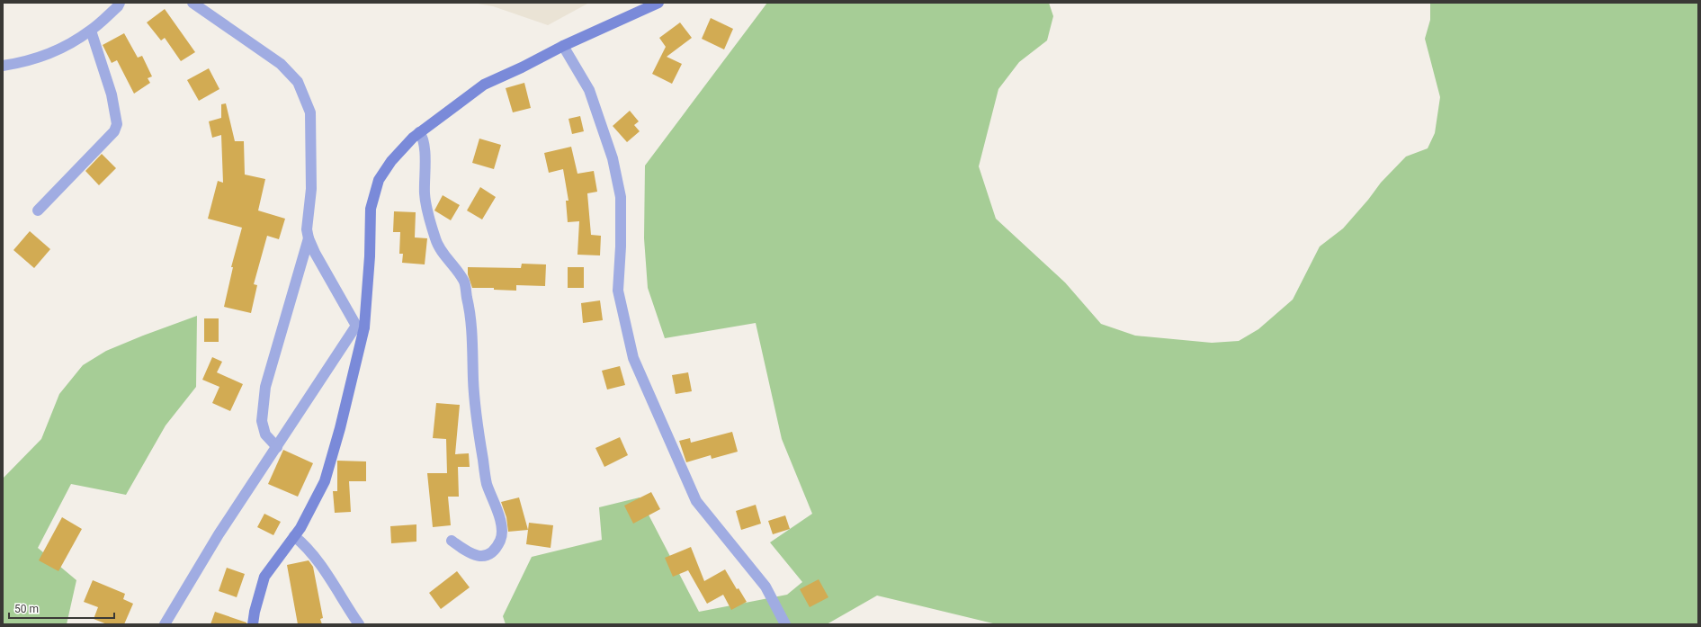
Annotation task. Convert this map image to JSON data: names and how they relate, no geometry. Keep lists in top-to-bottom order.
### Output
{
  "scale_bar": "50 m"
}
